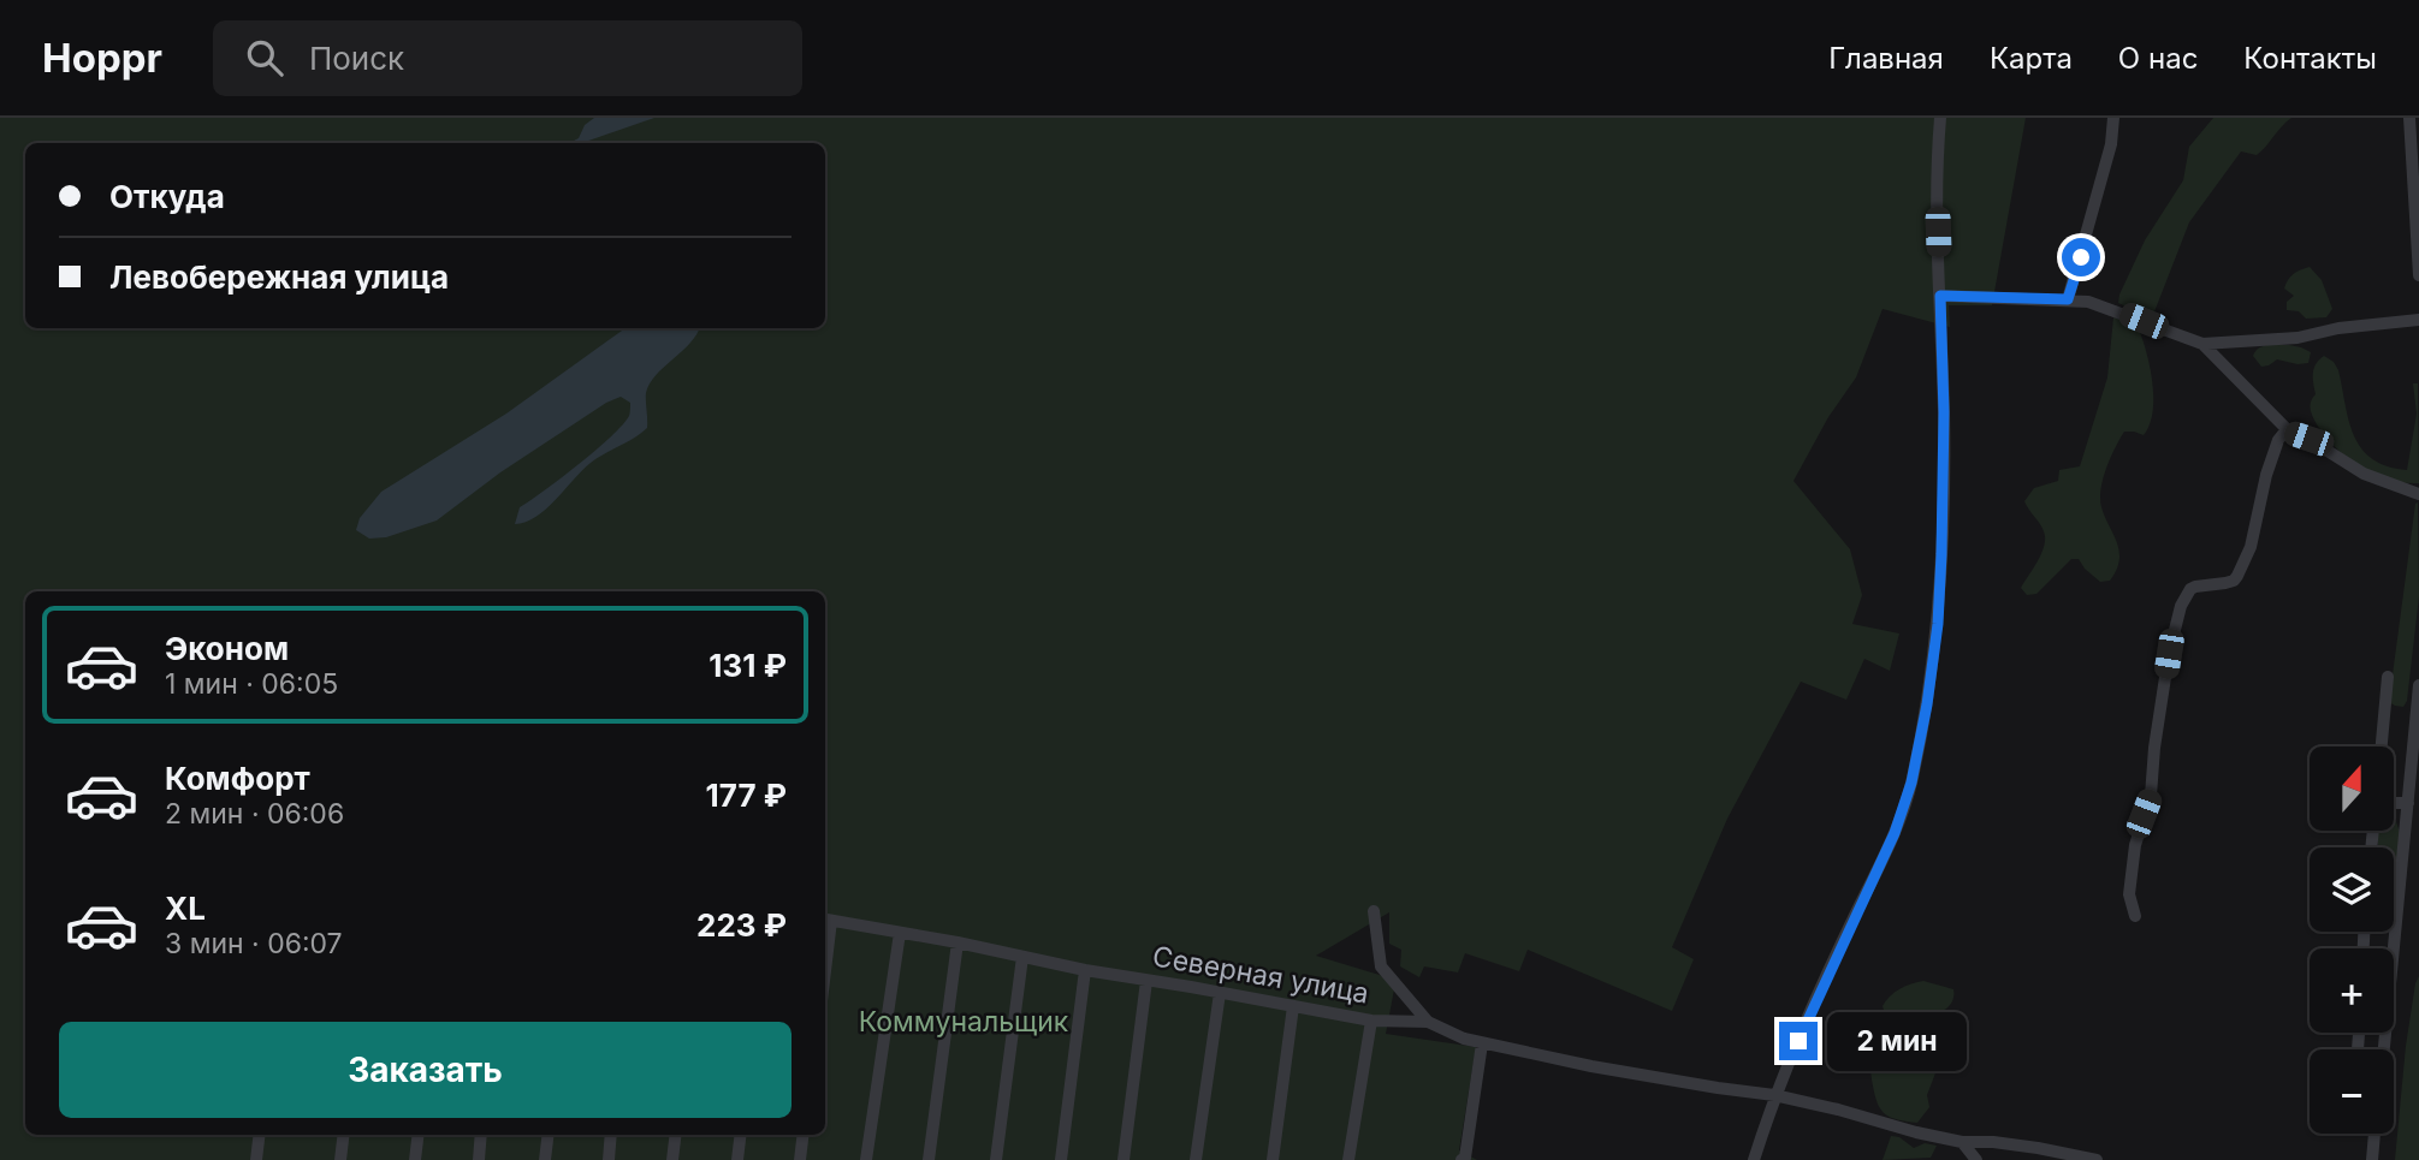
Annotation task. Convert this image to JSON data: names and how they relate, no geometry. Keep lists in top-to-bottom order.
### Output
{
  "streets": {
    "street": ["Северная улица"]
  },
  "parks": ["Коммунальщик"],
  "north": "top",
  "page": {
    "header": "Hoppr",
    "search": "Поиск",
    "nav": [
      "Главная",
      "Карта",
      "О нас",
      "Контакты"
    ],
    "banner": ["Откуда", "Левобережная улица"],
    "list": [
      {
        "name": "Эконом",
        "note": "1 мин · 06:05",
        "value": "131 ₽"
      },
      {
        "name": "Комфорт",
        "note": "2 мин · 06:06",
        "value": "177 ₽"
      },
      {
        "name": "XL",
        "note": "3 мин · 06:07",
        "value": "223 ₽"
      }
    ],
    "map_buttons": ["+", "−"],
    "buttons": "Заказать",
    "bubble": "2 мин"
  }
}
